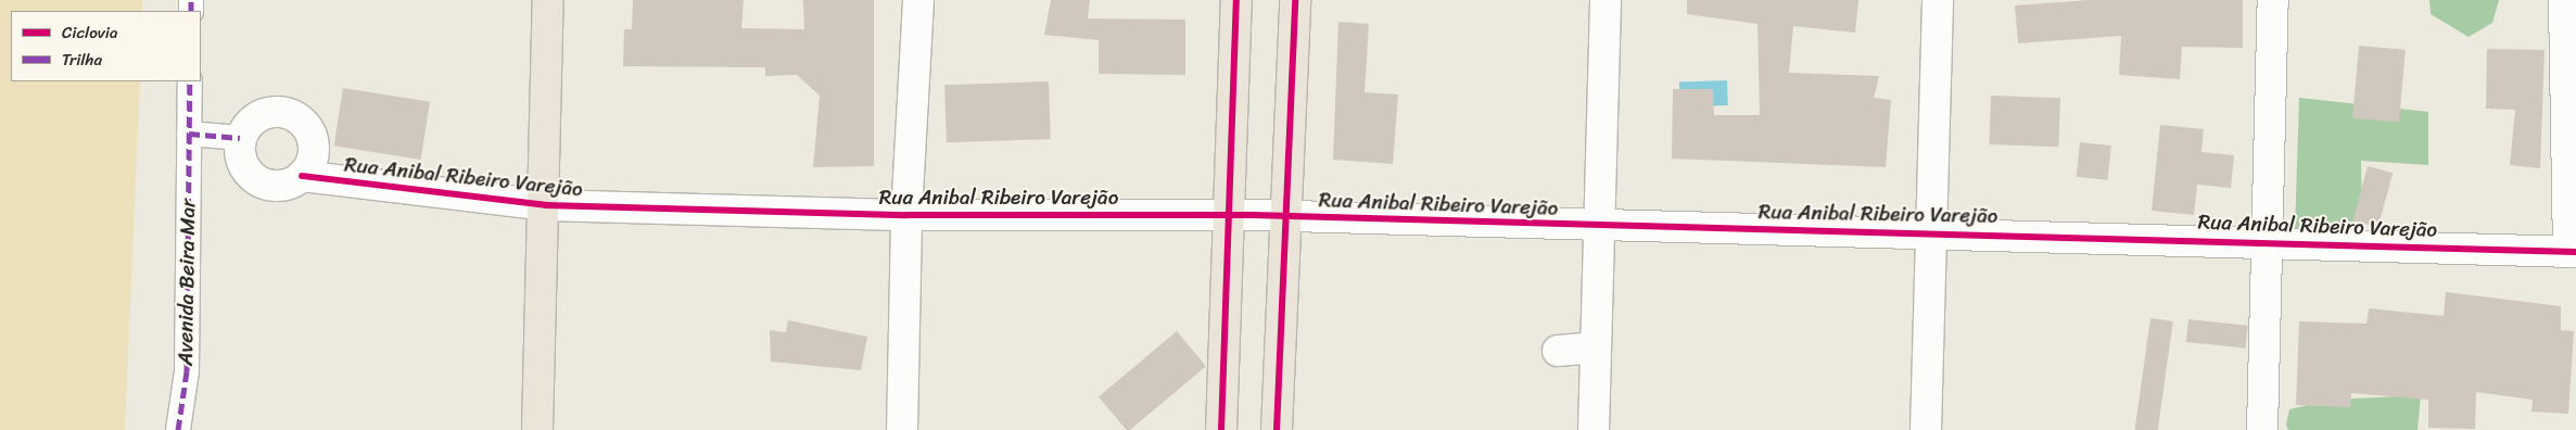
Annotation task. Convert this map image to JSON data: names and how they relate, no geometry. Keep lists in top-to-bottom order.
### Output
{
  "streets": {
    "street": ["Rua Anibal Ribeiro Varejão", "Avenida Beira Mar"]
  },
  "legend": ["Ciclovia", "Trilha"]
}
